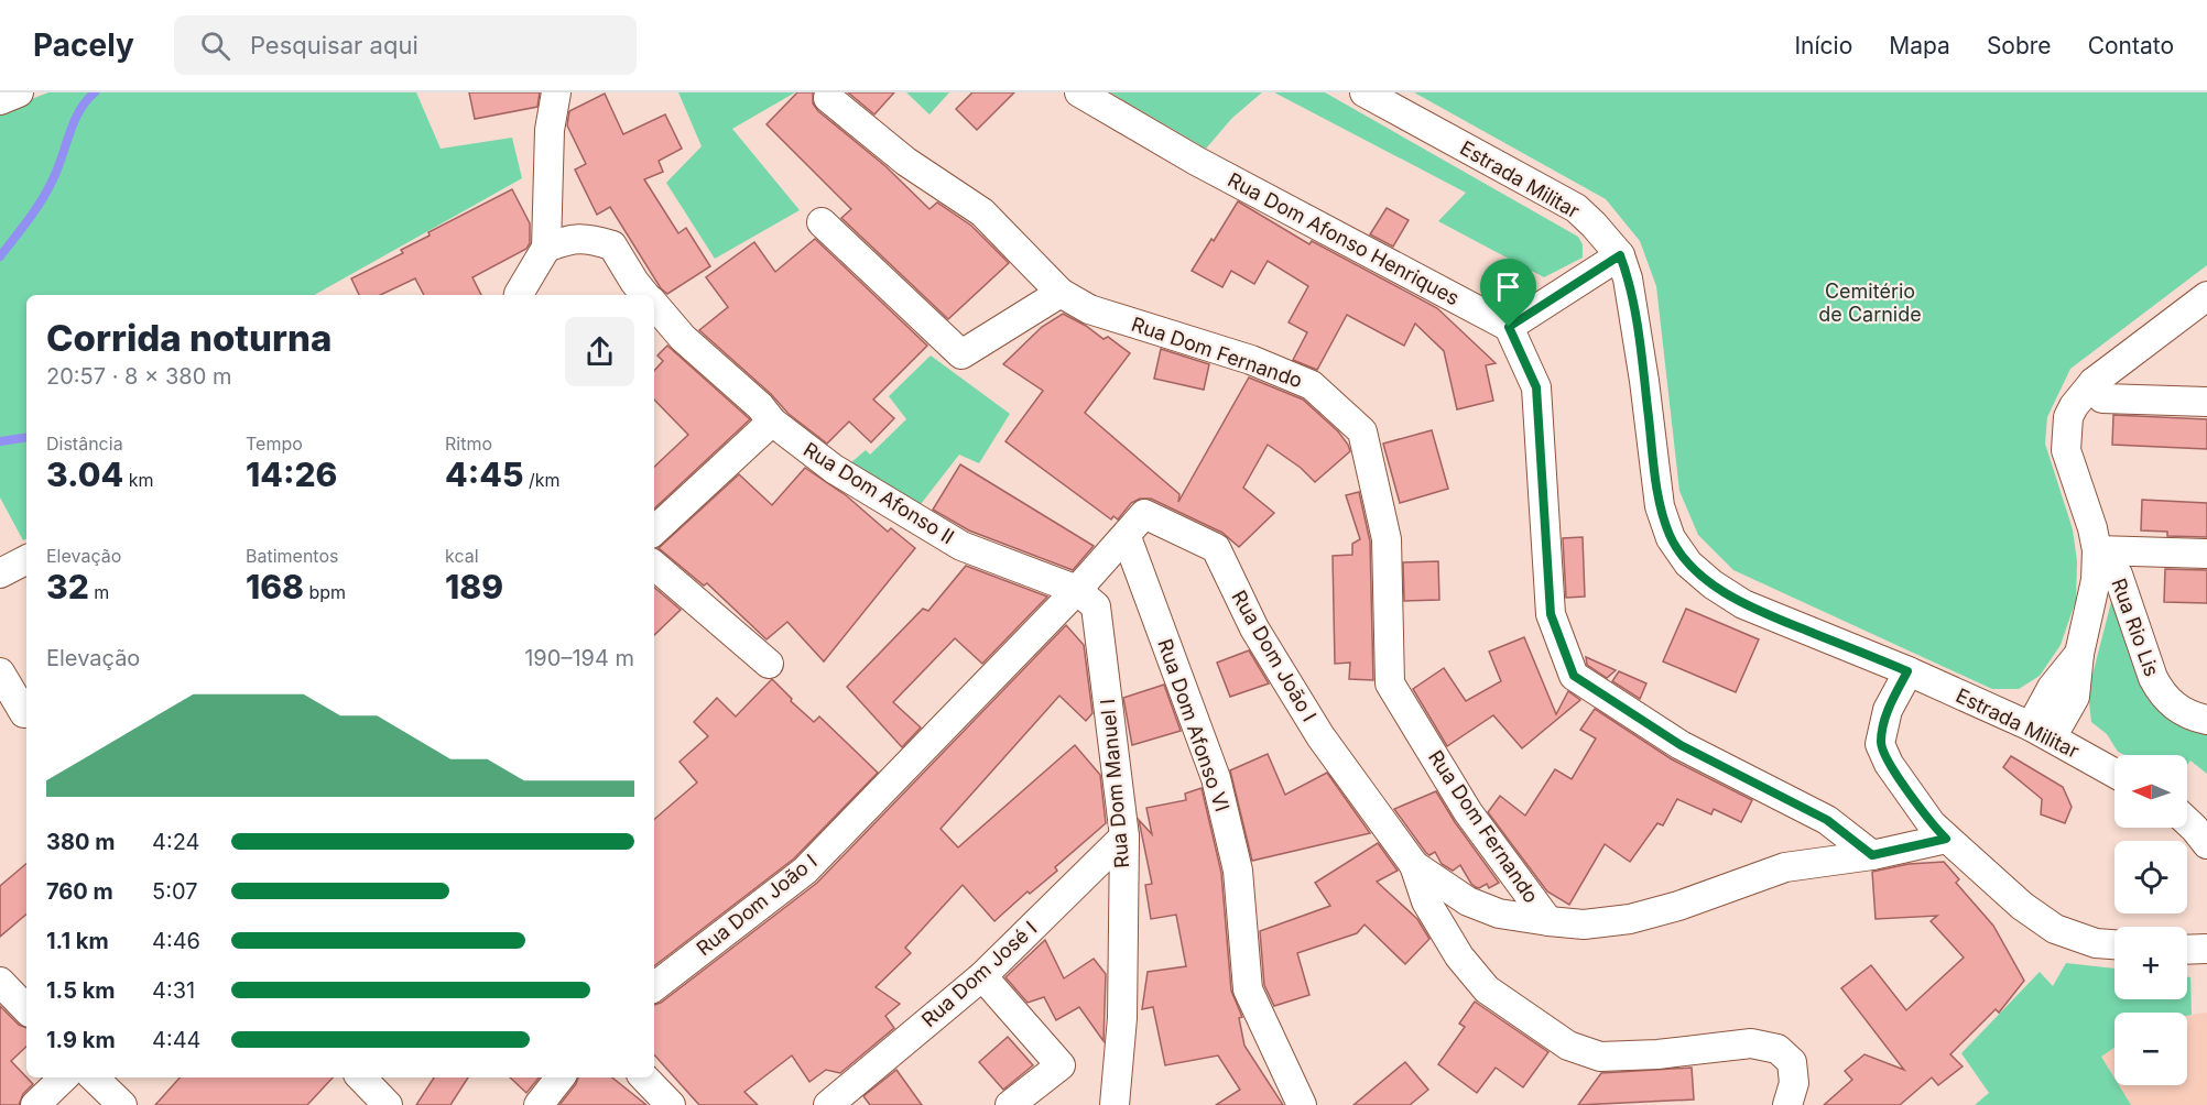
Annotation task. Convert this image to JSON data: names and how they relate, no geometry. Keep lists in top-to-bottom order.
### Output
{
  "streets": {
    "street": [
      "Estrada Militar",
      "Rua Dom Afonso Henriques",
      "Rua Dom Fernando",
      "Rua Dom Afonso II",
      "Rua Rio Lis",
      "Rua Dom João I",
      "Rua Dom Afonso VI",
      "Rua Dom Manuel I",
      "Rua Dom José I"
    ]
  },
  "crossings": [
    ["Rua Dom Fernando", "Rua Dom João I"],
    ["Rua Dom Afonso II", "Rua Dom João I"],
    ["Rua Dom Afonso II", "Rua Dom Manuel I"],
    ["Rua Dom João I", "Rua Dom Afonso VI"],
    ["Rua Dom João I", "Rua Dom Manuel I"],
    ["Rua Dom Manuel I", "Rua Dom José I"]
  ],
  "parks": ["Cemitério de Carnide"],
  "north": "left",
  "page": {
    "header": "Pacely",
    "search": "Pesquisar aqui",
    "nav": [
      "Início",
      "Mapa",
      "Sobre",
      "Contato"
    ],
    "heading": ["Corrida noturna", "20:57 · 8 × 380 m"],
    "stats": [
      ["Distância", "3.04 km"],
      ["Tempo", "14:26"],
      ["Ritmo", "4:45 /km"],
      ["Elevação", "32 m"],
      ["Batimentos", "168 bpm"],
      ["kcal", "189"]
    ],
    "chart": ["Elevação", "190–194 m"],
    "map_buttons": ["+", "−"],
    "list": [
      {
        "name": "380 m",
        "note": "4:24"
      },
      {
        "name": "760 m",
        "note": "5:07"
      },
      {
        "name": "1.1 km",
        "note": "4:46"
      },
      {
        "name": "1.5 km",
        "note": "4:31"
      },
      {
        "name": "1.9 km",
        "note": "4:44"
      }
    ]
  }
}
